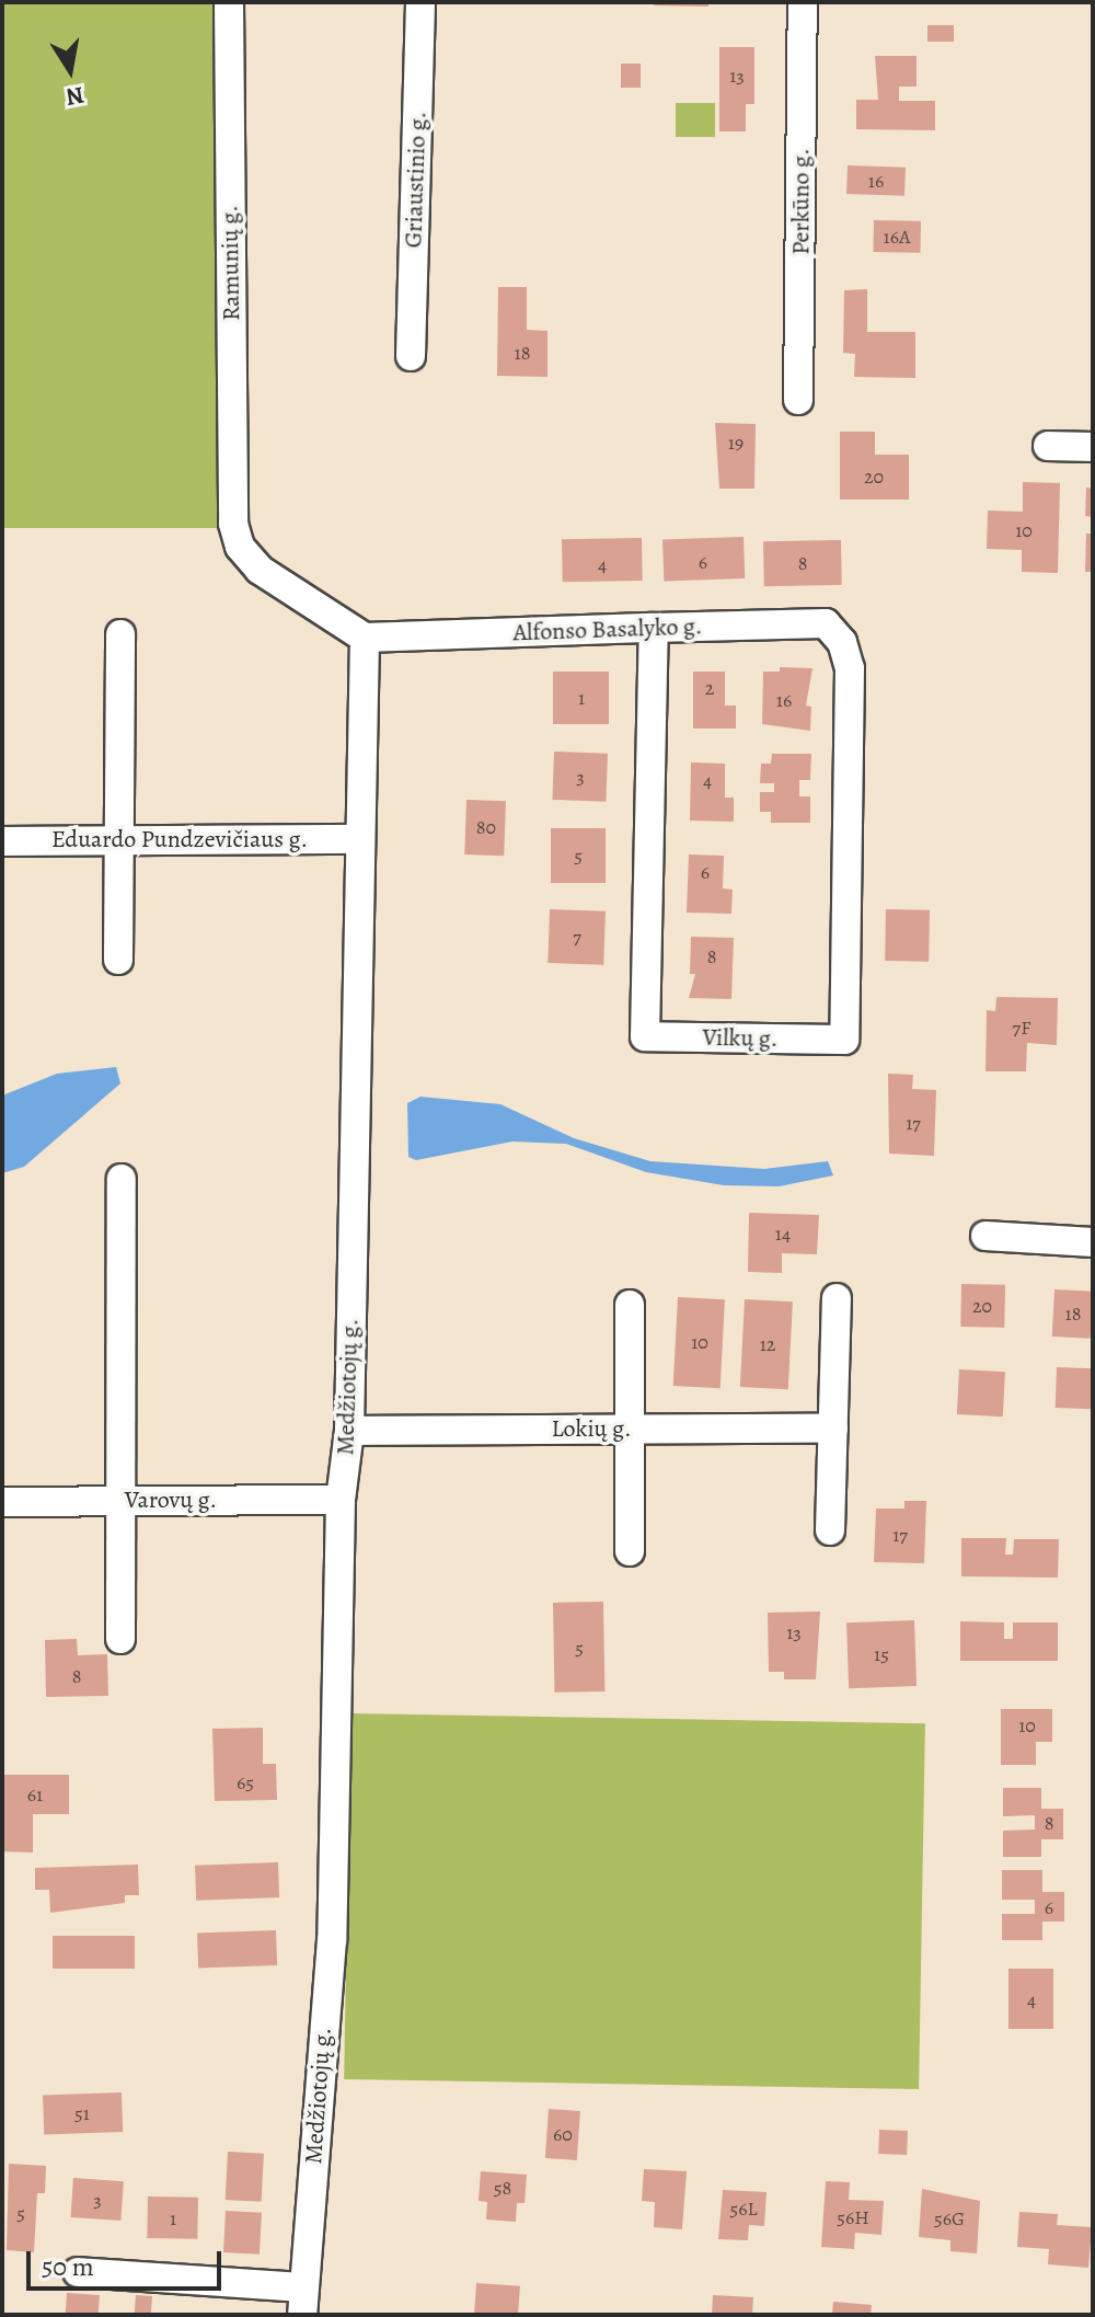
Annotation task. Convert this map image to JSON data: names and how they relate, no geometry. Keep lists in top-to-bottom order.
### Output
{
  "streets": {
    "street": [
      "Griaustinio g.",
      "Perkūno g.",
      "Ramunių g.",
      "Alfonso Basalyko g.",
      "Eduardo Pundzevičiaus g.",
      "Vilkų g.",
      "Medžiotojų g.",
      "Lokių g.",
      "Varovų g."
    ]
  },
  "crossings": [
    ["Ramunių g.", "Alfonso Basalyko g."],
    ["Ramunių g.", "Medžiotojų g."],
    ["Alfonso Basalyko g.", "Vilkų g."],
    ["Alfonso Basalyko g.", "Medžiotojų g."],
    ["Eduardo Pundzevičiaus g.", "Medžiotojų g."],
    ["Medžiotojų g.", "Lokių g."],
    ["Medžiotojų g.", "Varovų g."]
  ],
  "house_numbers": [
    "13",
    "16",
    "16A",
    "18",
    "19",
    "20",
    "10",
    "6",
    "8",
    "4",
    "2",
    "1",
    "16",
    "3",
    "4",
    "80",
    "5",
    "6",
    "7",
    "8",
    "7F",
    "17",
    "14",
    "20",
    "18",
    "10",
    "12",
    "17",
    "13",
    "5",
    "15",
    "8",
    "10",
    "65",
    "61",
    "8",
    "6",
    "4",
    "51",
    "60",
    "58",
    "3",
    "56L",
    "5",
    "56H",
    "1",
    "56G"
  ],
  "scale_bar": "50 m",
  "north": "bottom"
}
